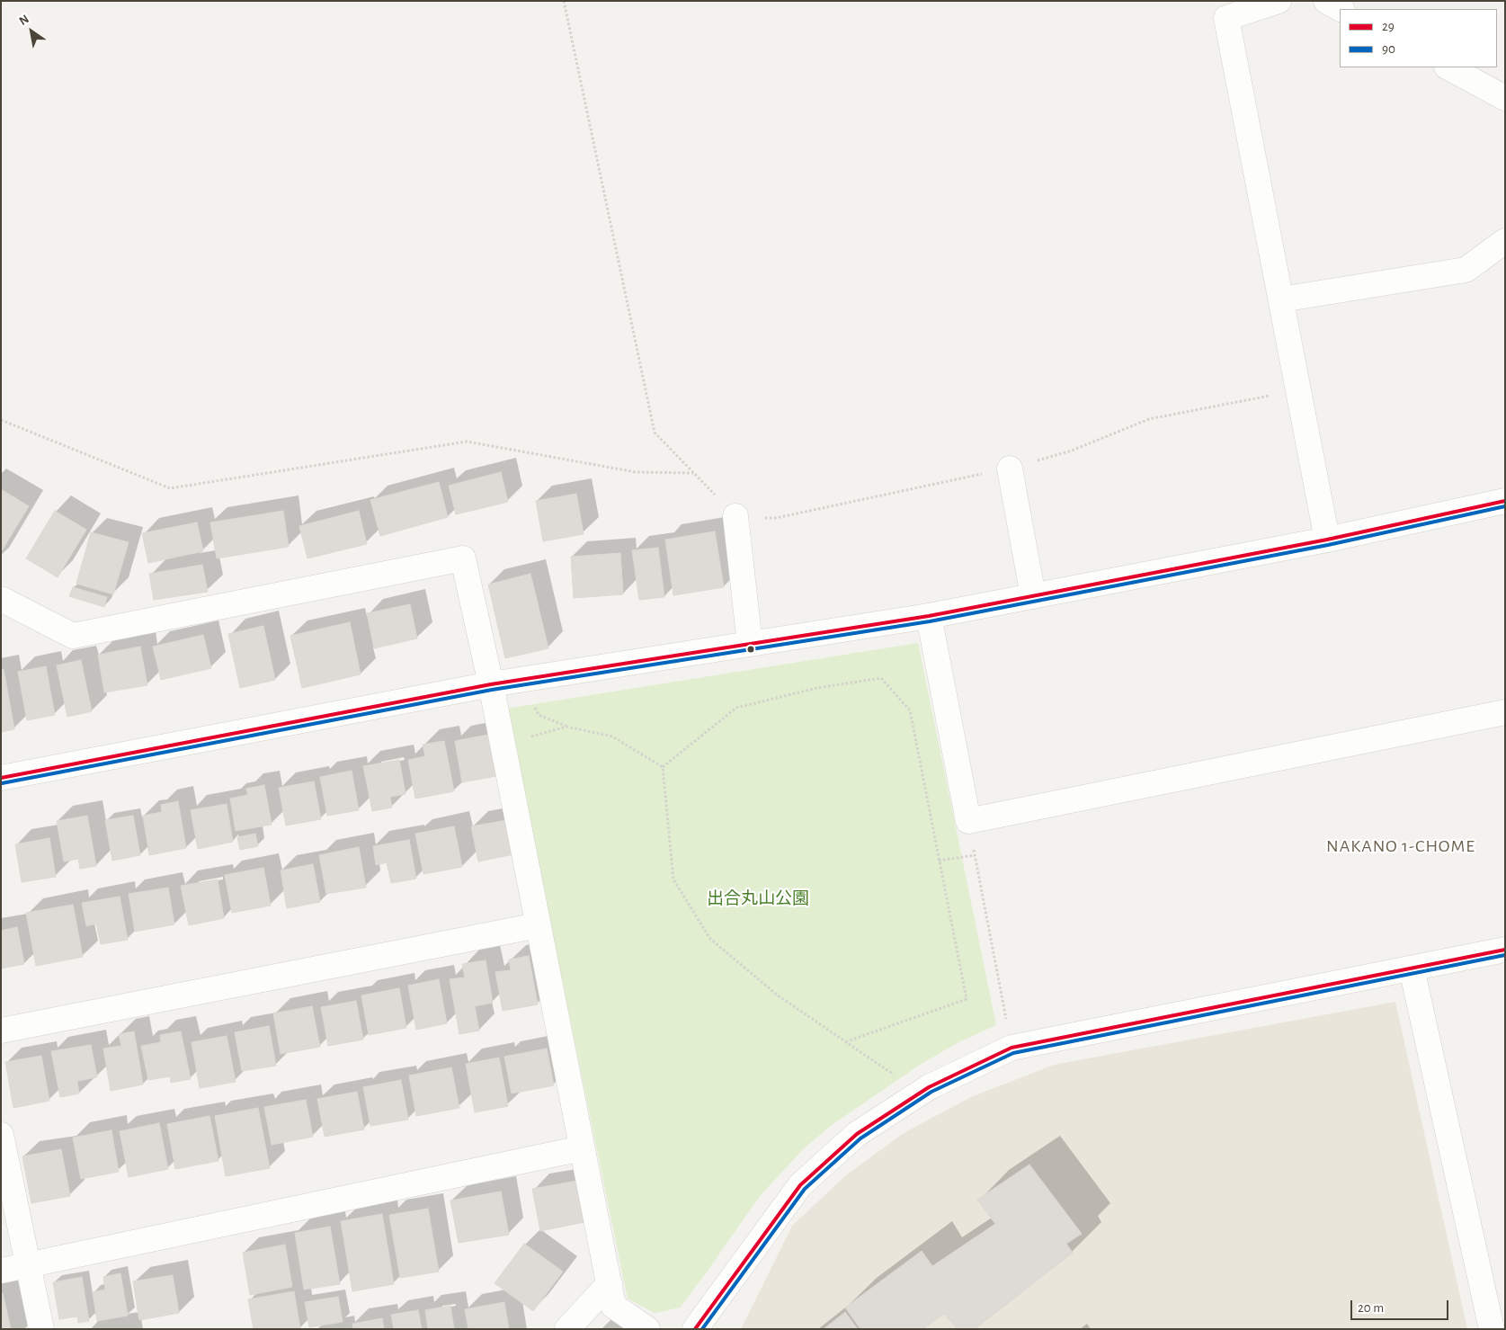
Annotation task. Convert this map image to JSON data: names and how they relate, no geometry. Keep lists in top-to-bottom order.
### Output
{
  "districts": ["NAKANO 1-CHOME"],
  "parks": ["出合丸山公園"],
  "lines": ["transit line 29", "transit line 90"],
  "legend": ["29", "90"],
  "scale_bar": "20 m",
  "north": "top left"
}
